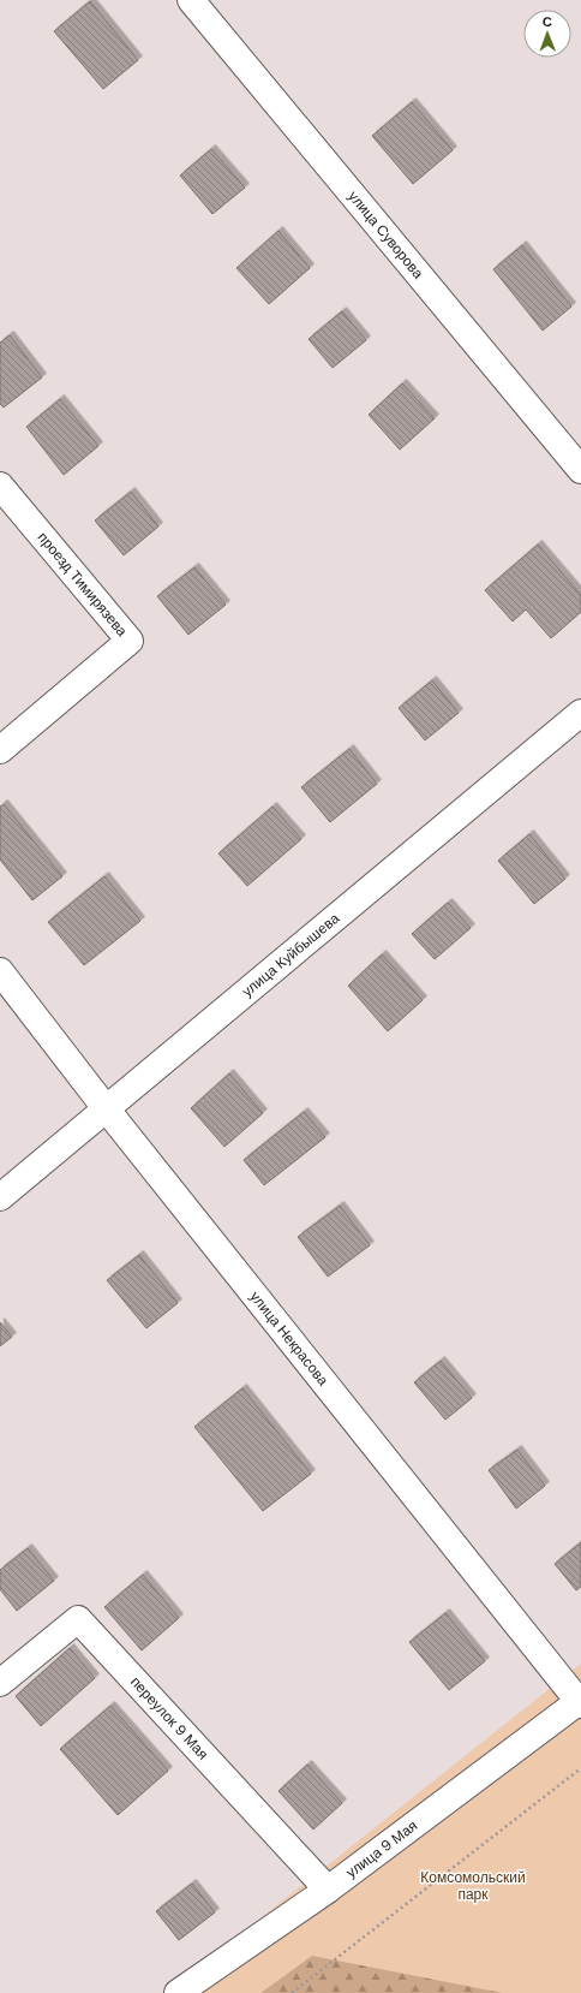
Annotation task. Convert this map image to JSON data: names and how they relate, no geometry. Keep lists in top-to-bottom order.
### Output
{
  "streets": {
    "street": [
      "улица Суворова",
      "проезд Тимирязева",
      "улица Куйбышева",
      "улица Некрасова",
      "переулок 9 Мая",
      "улица 9 Мая"
    ]
  },
  "crossings": [
    ["улица Куйбышева", "улица Некрасова"],
    ["улица Некрасова", "улица 9 Мая"],
    ["переулок 9 Мая", "улица 9 Мая"]
  ],
  "parks": ["Комсомольский парк"],
  "north": "top"
}
